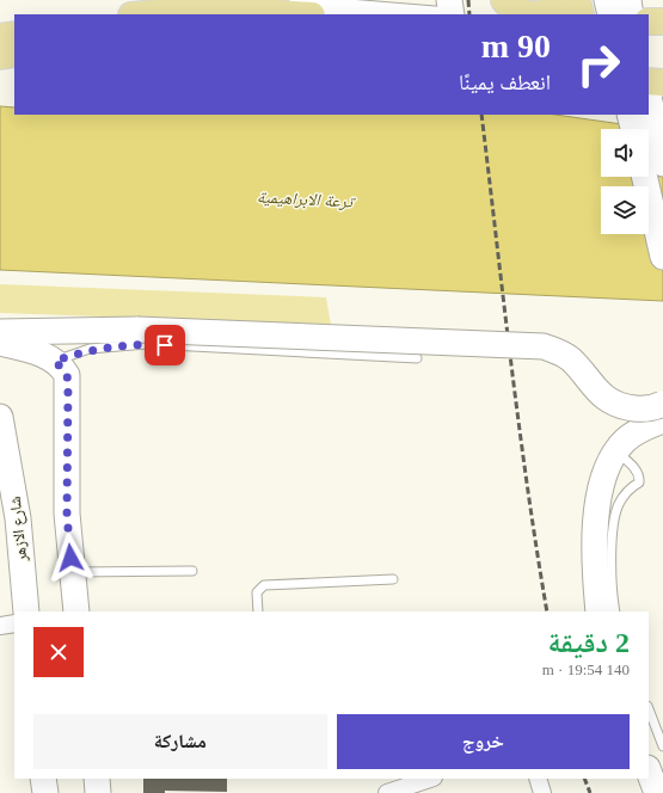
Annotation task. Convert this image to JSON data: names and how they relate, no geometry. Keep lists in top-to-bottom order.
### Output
{
  "streets": {
    "main road": ["شارع الازهر"]
  },
  "water": ["ترعة الابراهيمية"],
  "page": {
    "turn": ["90 m", "انعطف يمينًا"],
    "heading": ["2 دقيقة", "140 m · 19:54"],
    "buttons": ["خروج", "مشاركة"]
  }
}
